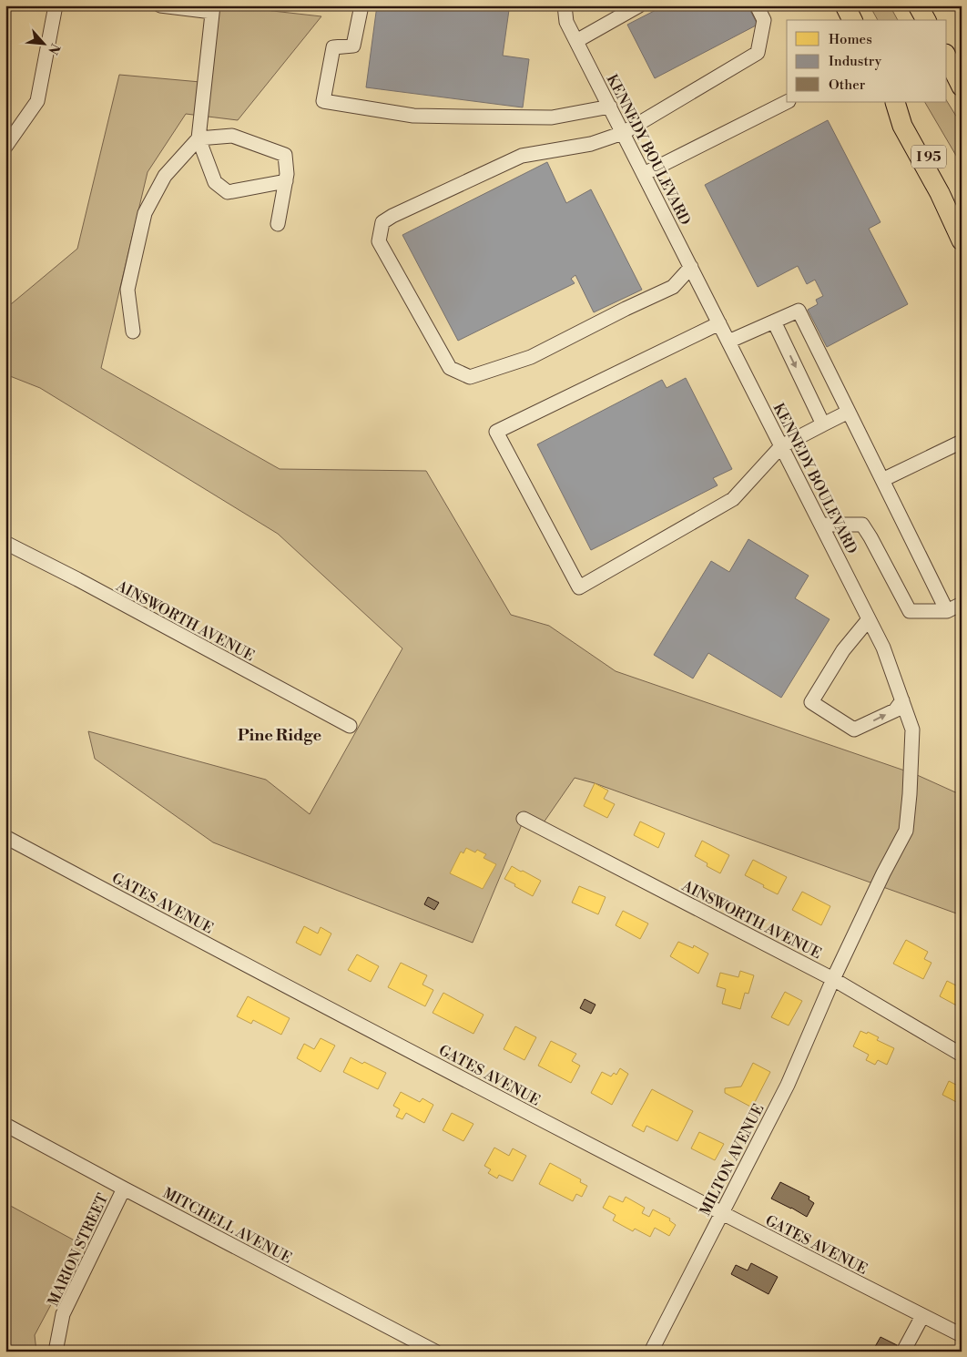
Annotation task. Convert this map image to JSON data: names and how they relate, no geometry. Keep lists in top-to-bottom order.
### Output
{
  "streets": {
    "highway": ["I 95"],
    "street": [
      "KENNEDY BOULEVARD",
      "AINSWORTH AVENUE",
      "GATES AVENUE",
      "MILTON AVENUE",
      "MITCHELL AVENUE",
      "MARION STREET"
    ]
  },
  "crossings": [
    ["KENNEDY BOULEVARD", "AINSWORTH AVENUE"],
    ["KENNEDY BOULEVARD", "MILTON AVENUE"],
    ["AINSWORTH AVENUE", "MILTON AVENUE"],
    ["GATES AVENUE", "MILTON AVENUE"],
    ["MITCHELL AVENUE", "MARION STREET"]
  ],
  "districts": ["Pine Ridge"],
  "legend": ["Homes", "Industry", "Other"],
  "north": "bottom right"
}
